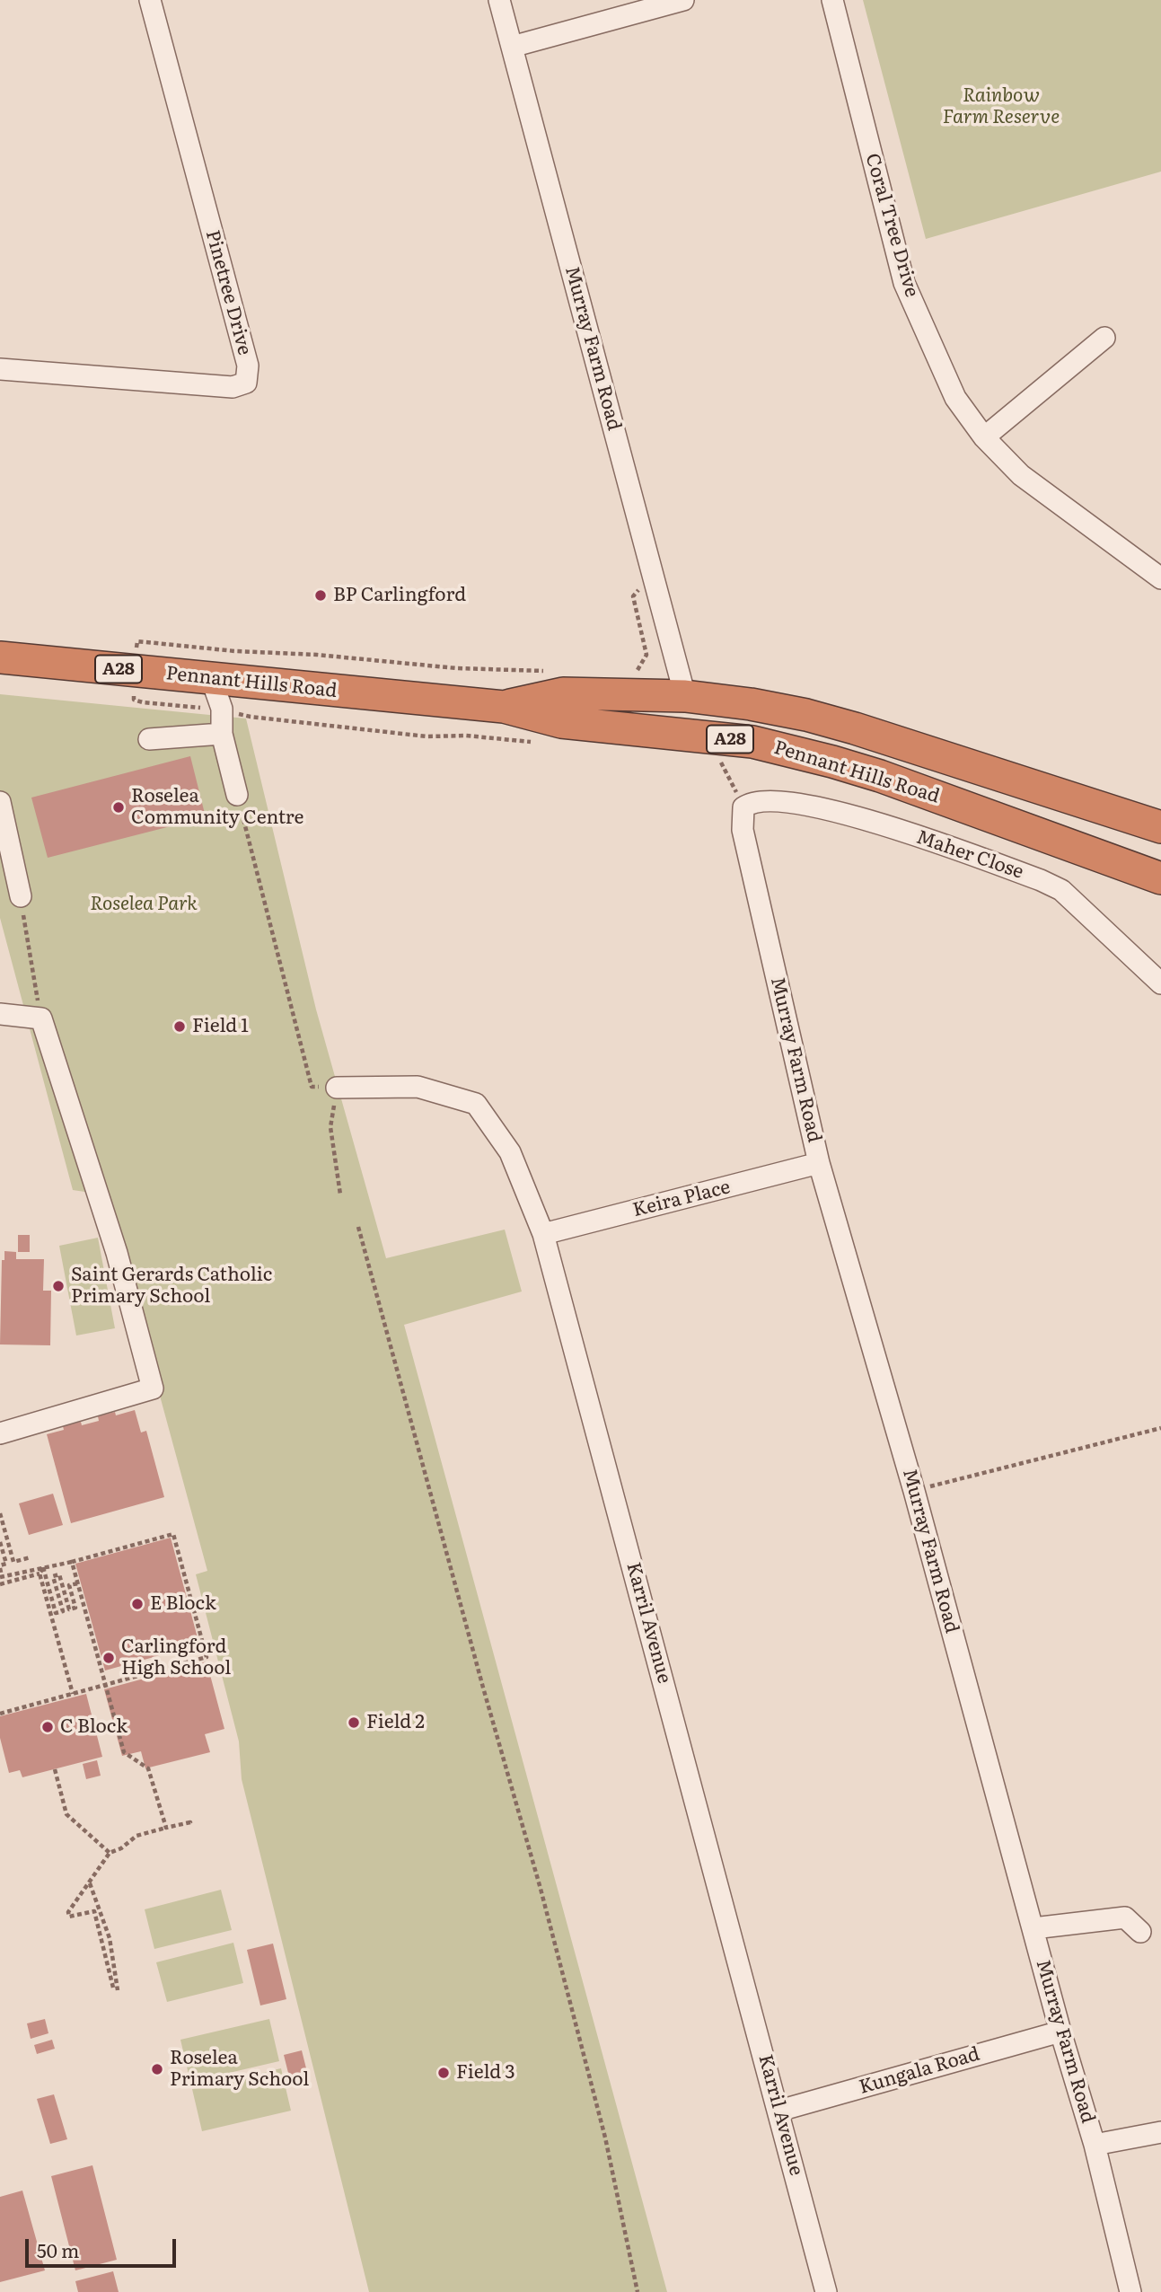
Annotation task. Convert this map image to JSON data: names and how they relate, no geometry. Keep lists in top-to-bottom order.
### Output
{
  "streets": {
    "highway": ["A28", "Pennant Hills Road"],
    "street": [
      "Coral Tree Drive",
      "Pinetree Drive",
      "Murray Farm Road",
      "Maher Close",
      "Keira Place",
      "Karril Avenue",
      "Kungala Road"
    ]
  },
  "crossings": [
    ["Murray Farm Road", "Pennant Hills Road"],
    ["Murray Farm Road", "Maher Close"],
    ["Murray Farm Road", "Keira Place"],
    ["Murray Farm Road", "Kungala Road"],
    ["Keira Place", "Karril Avenue"],
    ["Karril Avenue", "Kungala Road"]
  ],
  "parks": ["Rainbow Farm Reserve", "Roselea Park"],
  "places": [
    "BP Carlingford",
    "Roselea Community Centre",
    "Field 1",
    "Saint Gerards Catholic Primary School",
    "E Block",
    "Carlingford High School",
    "Field 2",
    "C Block",
    "Roselea Primary School",
    "Field 3"
  ],
  "scale_bar": "50 m"
}
